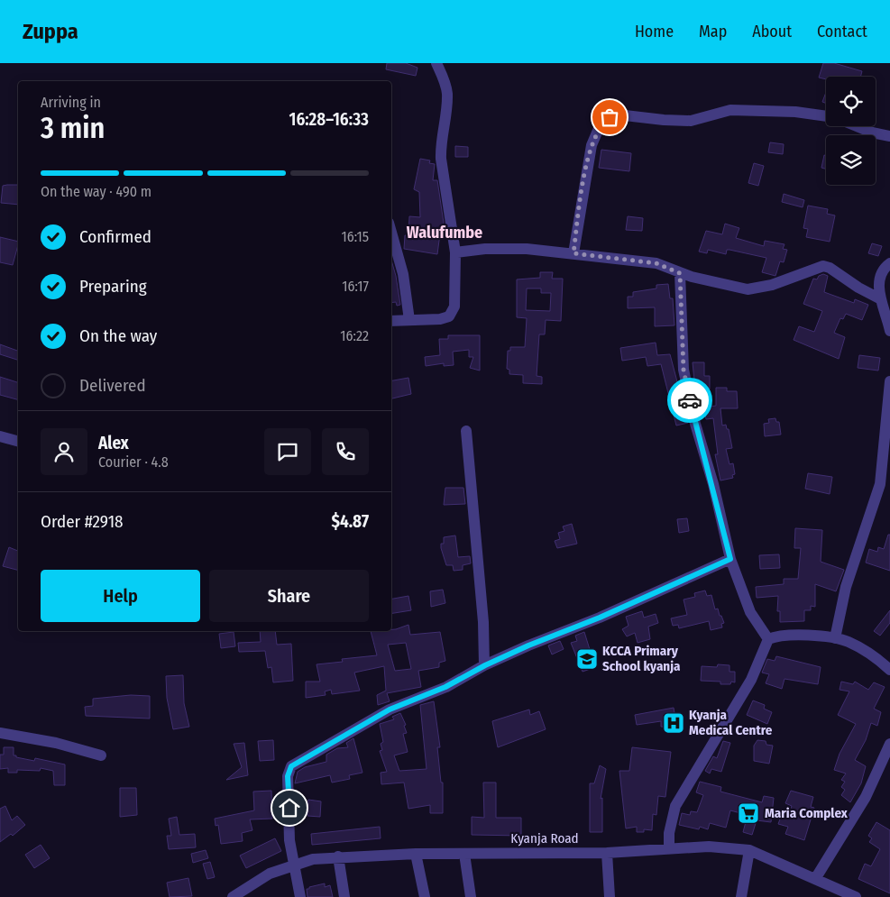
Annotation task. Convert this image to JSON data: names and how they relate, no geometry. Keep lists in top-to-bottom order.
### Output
{
  "streets": {
    "street": ["Kyanja Road"]
  },
  "districts": ["Walufumbe"],
  "places": {
    "school or university": ["KCCA Primary School kyanja"],
    "hospital": ["Kyanja Medical Centre"],
    "supermarket": ["Maria Complex"]
  },
  "page": {
    "header": "Zuppa",
    "nav": [
      "Home",
      "Map",
      "About",
      "Contact"
    ],
    "heading": ["3 min", "Arriving in", "16:28–16:33"],
    "panel": [
      "Alex",
      "Courier · 4.8",
      "Order #2918",
      "$4.87"
    ],
    "bar": "On the way · 490 m",
    "list": [
      ["Confirmed", "16:15"],
      ["Preparing", "16:17"],
      ["On the way", "16:22"],
      "Delivered"
    ],
    "buttons": ["Help", "Share"]
  }
}
